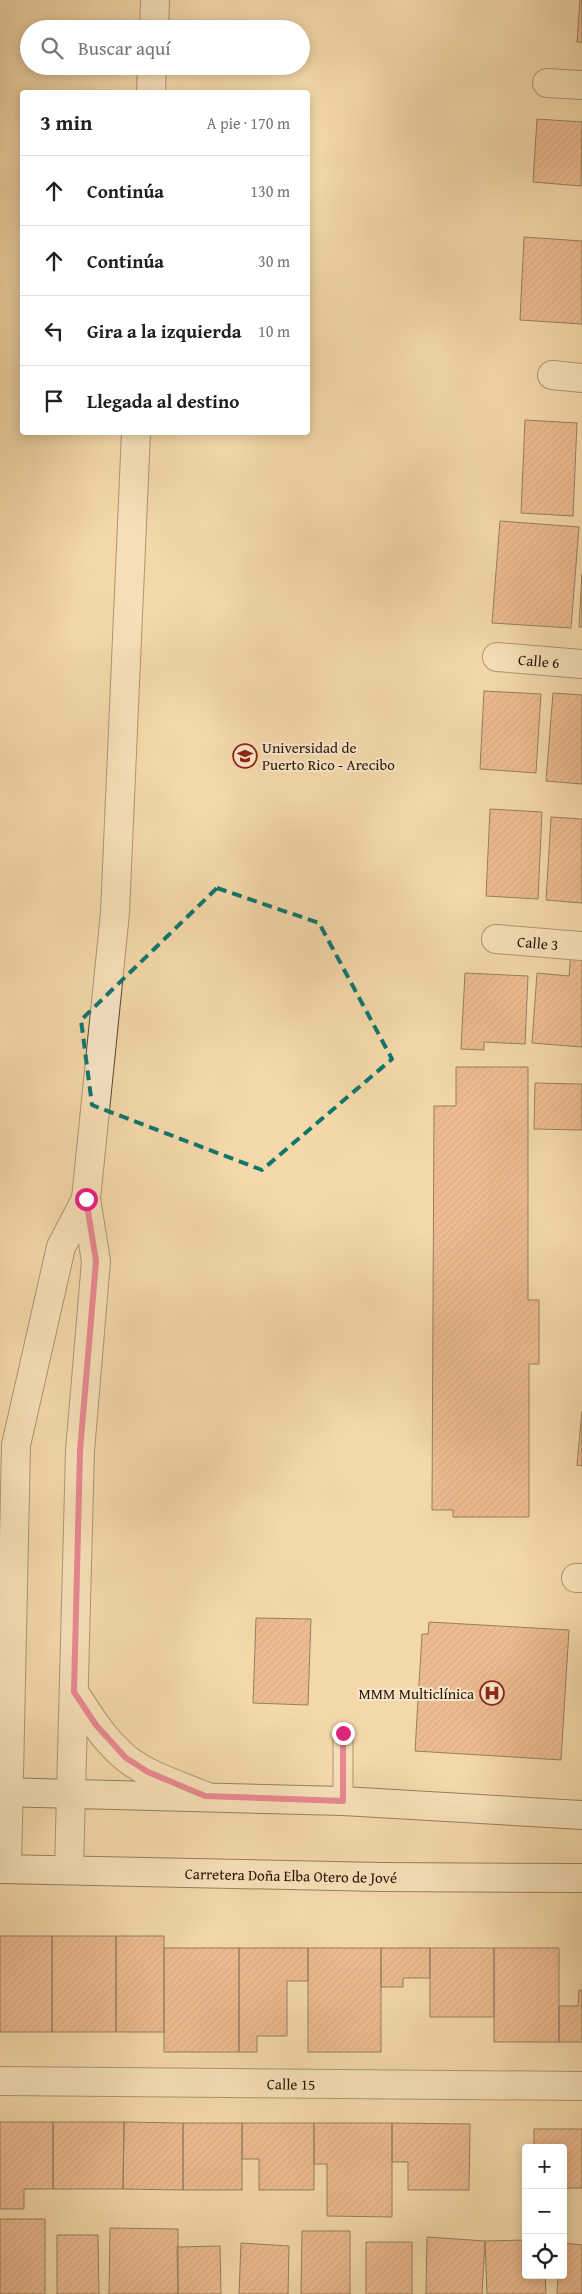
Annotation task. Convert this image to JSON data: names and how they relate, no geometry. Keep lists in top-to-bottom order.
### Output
{
  "streets": {
    "street": [
      "Calle 6",
      "Calle 3",
      "Carretera Doña Elba Otero de Jové",
      "Calle 15"
    ]
  },
  "places": {
    "school or university": ["Universidad de Puerto Rico - Arecibo"],
    "hospital": ["MMM Multiclínica"]
  },
  "page": {
    "search": "Buscar aquí",
    "heading": ["3 min", "A pie · 170 m"],
    "list": [
      ["Continúa", "130 m"],
      ["Continúa", "30 m"],
      ["Gira a la izquierda", "10 m"],
      "Llegada al destino"
    ],
    "map_buttons": ["+", "−"]
  }
}
